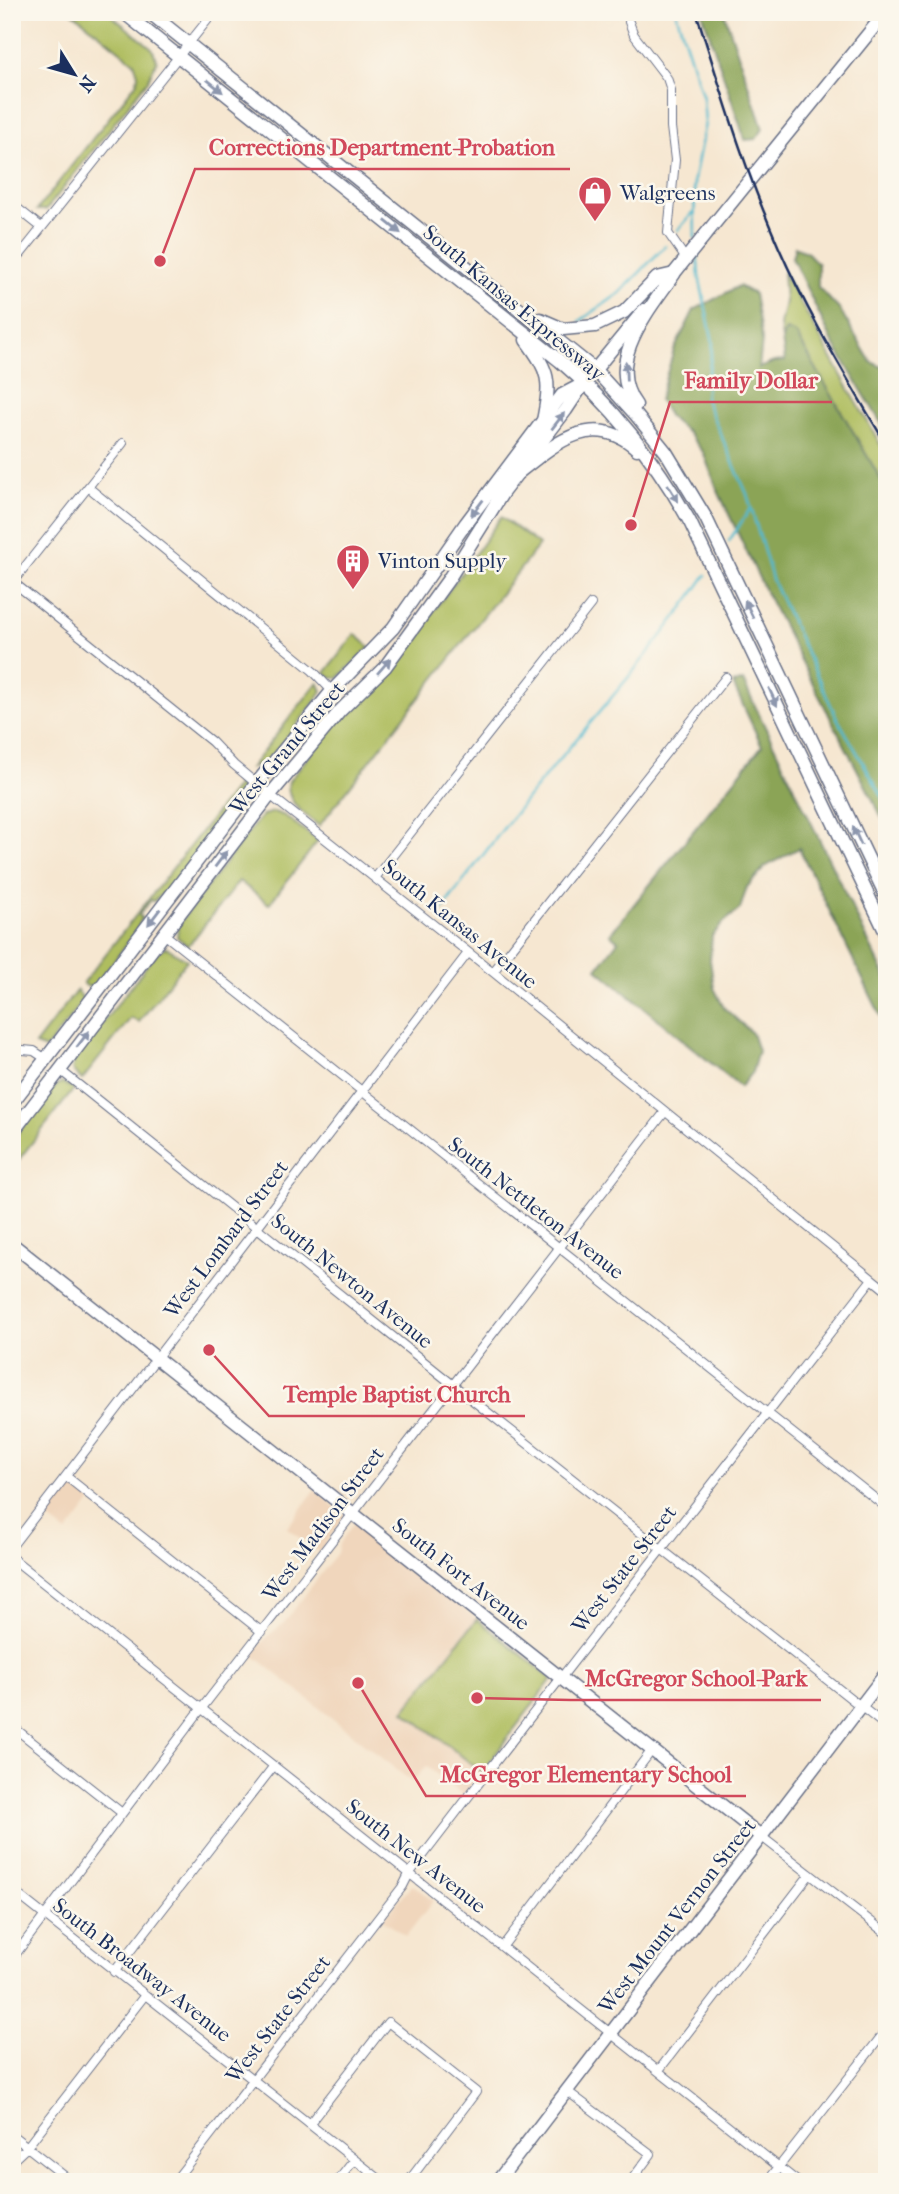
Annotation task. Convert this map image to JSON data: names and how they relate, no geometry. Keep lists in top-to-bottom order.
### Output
{
  "streets": {
    "main road": [
      "South Kansas Expressway",
      "West Grand Street",
      "South Fort Avenue",
      "West Mount Vernon Street"
    ],
    "street": [
      "South Kansas Avenue",
      "South Nettleton Avenue",
      "West Lombard Street",
      "South Newton Avenue",
      "West Madison Street",
      "West State Street",
      "South New Avenue",
      "South Broadway Avenue"
    ]
  },
  "crossings": [
    ["South Kansas Expressway", "West Grand Street"],
    ["West Grand Street", "South Kansas Avenue"],
    ["West Grand Street", "South Nettleton Avenue"],
    ["West Grand Street", "South Newton Avenue"],
    ["South Kansas Avenue", "West Lombard Street"],
    ["South Kansas Avenue", "West Madison Street"],
    ["South Kansas Avenue", "West State Street"],
    ["South Nettleton Avenue", "West Lombard Street"],
    ["South Nettleton Avenue", "West Madison Street"],
    ["South Nettleton Avenue", "West State Street"],
    ["West Lombard Street", "South Newton Avenue"],
    ["West Lombard Street", "South Fort Avenue"],
    ["South Newton Avenue", "West Madison Street"],
    ["South Newton Avenue", "West State Street"],
    ["South Newton Avenue", "West Mount Vernon Street"],
    ["West Madison Street", "South Fort Avenue"],
    ["West Madison Street", "South New Avenue"],
    ["West Madison Street", "South Broadway Avenue"],
    ["West State Street", "South Fort Avenue"],
    ["West State Street", "South New Avenue"],
    ["West State Street", "South Broadway Avenue"],
    ["South Fort Avenue", "West Mount Vernon Street"],
    ["South New Avenue", "West Mount Vernon Street"]
  ],
  "places": {
    "shop": ["Walgreens"],
    "other": [
      "Corrections Department-Probation",
      "Family Dollar",
      "Temple Baptist Church",
      "McGregor Elementary School",
      "McGregor School-Park"
    ],
    "building": ["Vinton Supply"]
  },
  "north": "bottom right"
}
